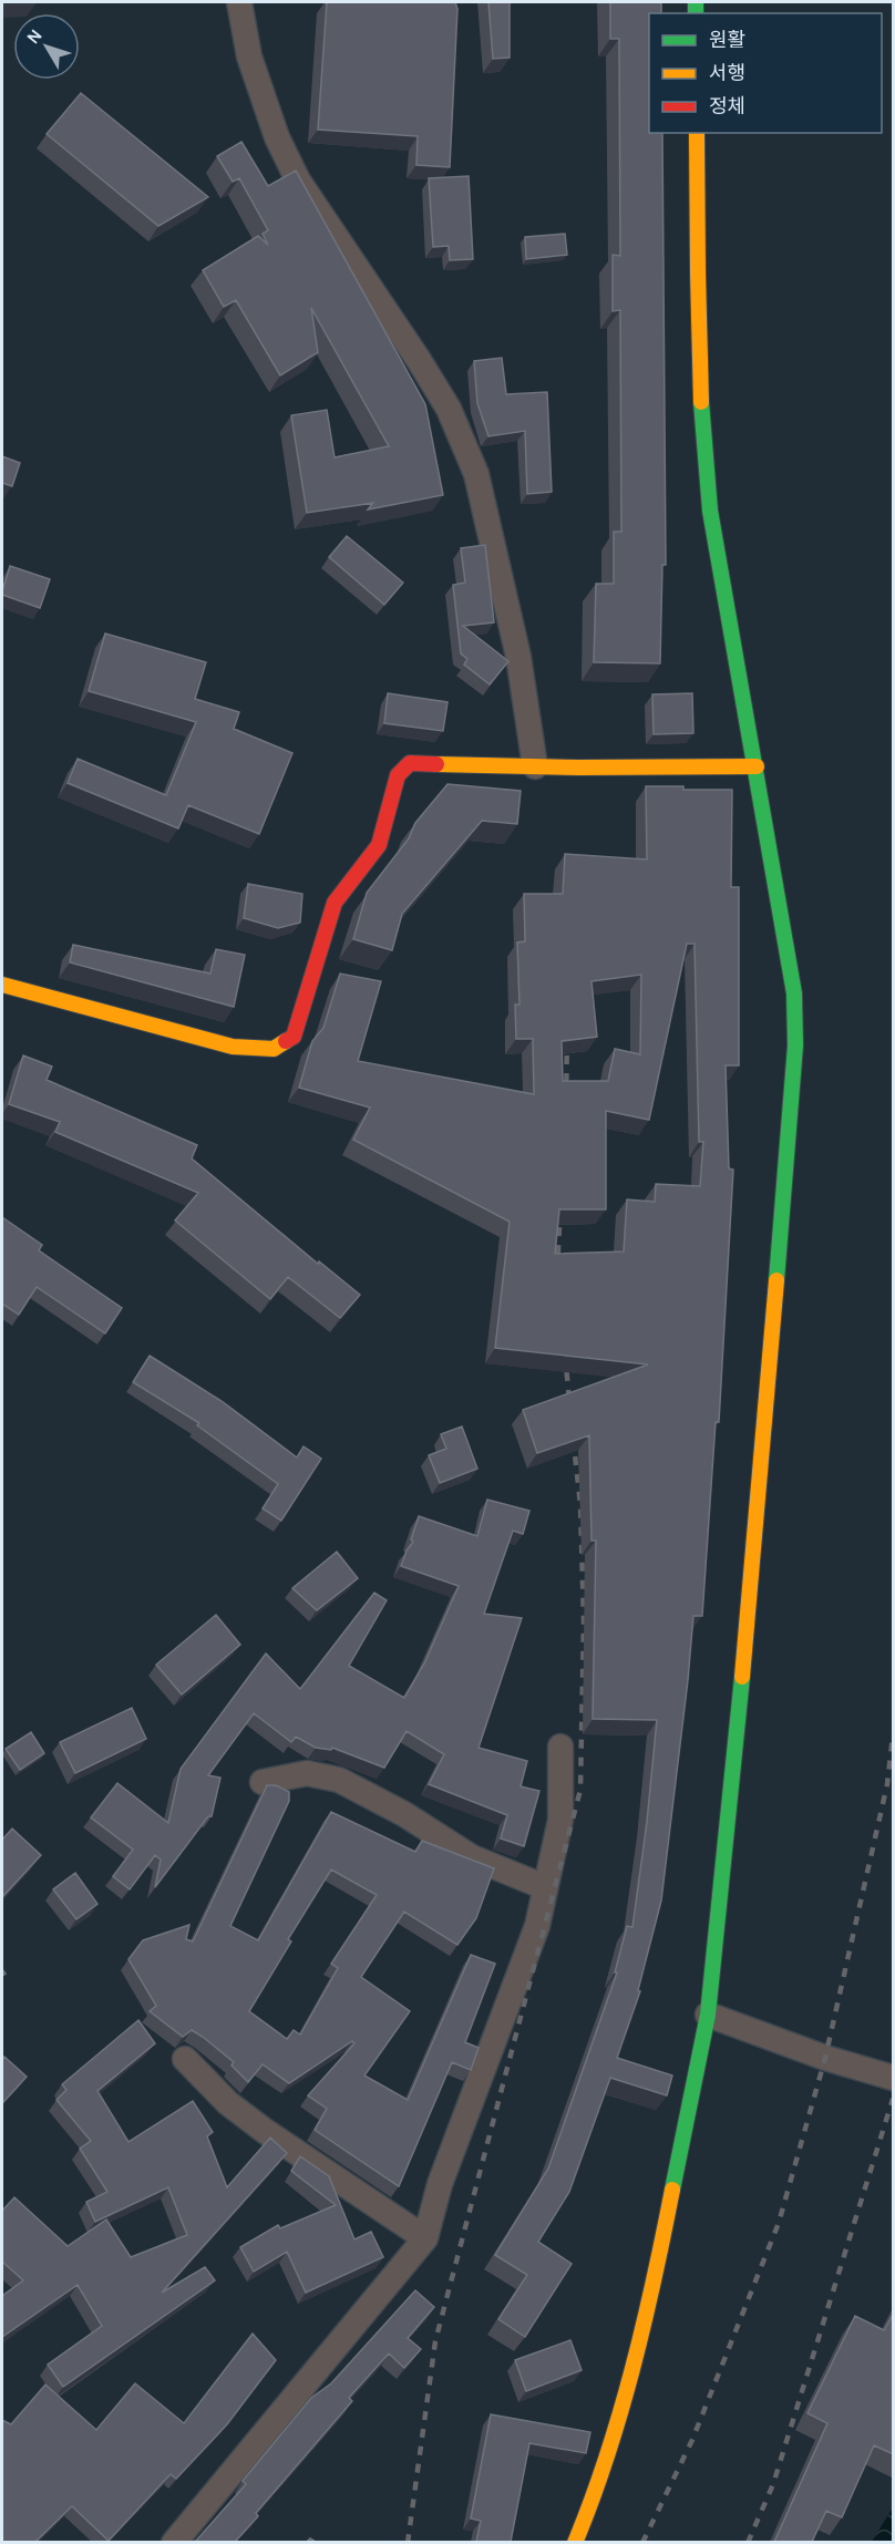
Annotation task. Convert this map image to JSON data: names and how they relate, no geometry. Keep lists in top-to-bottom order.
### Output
{
  "legend": ["원활", "서행", "정체"],
  "north": "top left"
}
